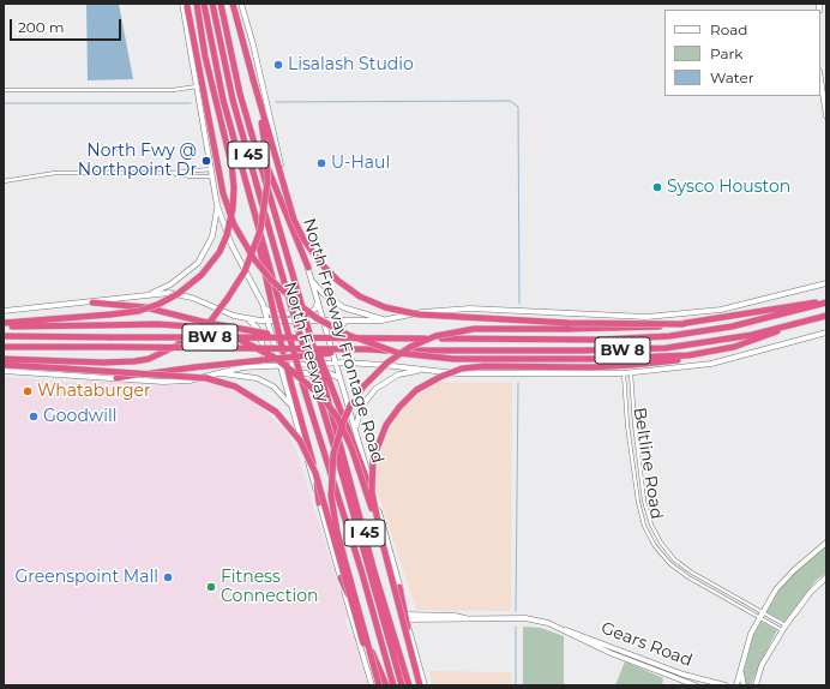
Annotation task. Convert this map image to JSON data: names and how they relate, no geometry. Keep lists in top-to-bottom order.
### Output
{
  "streets": {
    "highway": ["I 45", "BW 8", "North Freeway"],
    "main road": ["North Freeway Frontage Road", "Gears Road"],
    "street": ["Beltline Road"]
  },
  "crossings": [
    ["North Freeway Frontage Road", "Gears Road"]
  ],
  "places": [
    "Lisalash Studio",
    "North Fwy @ Northpoint Dr",
    "U-Haul",
    "Sysco Houston",
    "Whataburger",
    "Goodwill",
    "Greenspoint Mall",
    "Fitness Connection"
  ],
  "legend": ["Road", "Park", "Water"],
  "scale_bar": "200 m"
}
